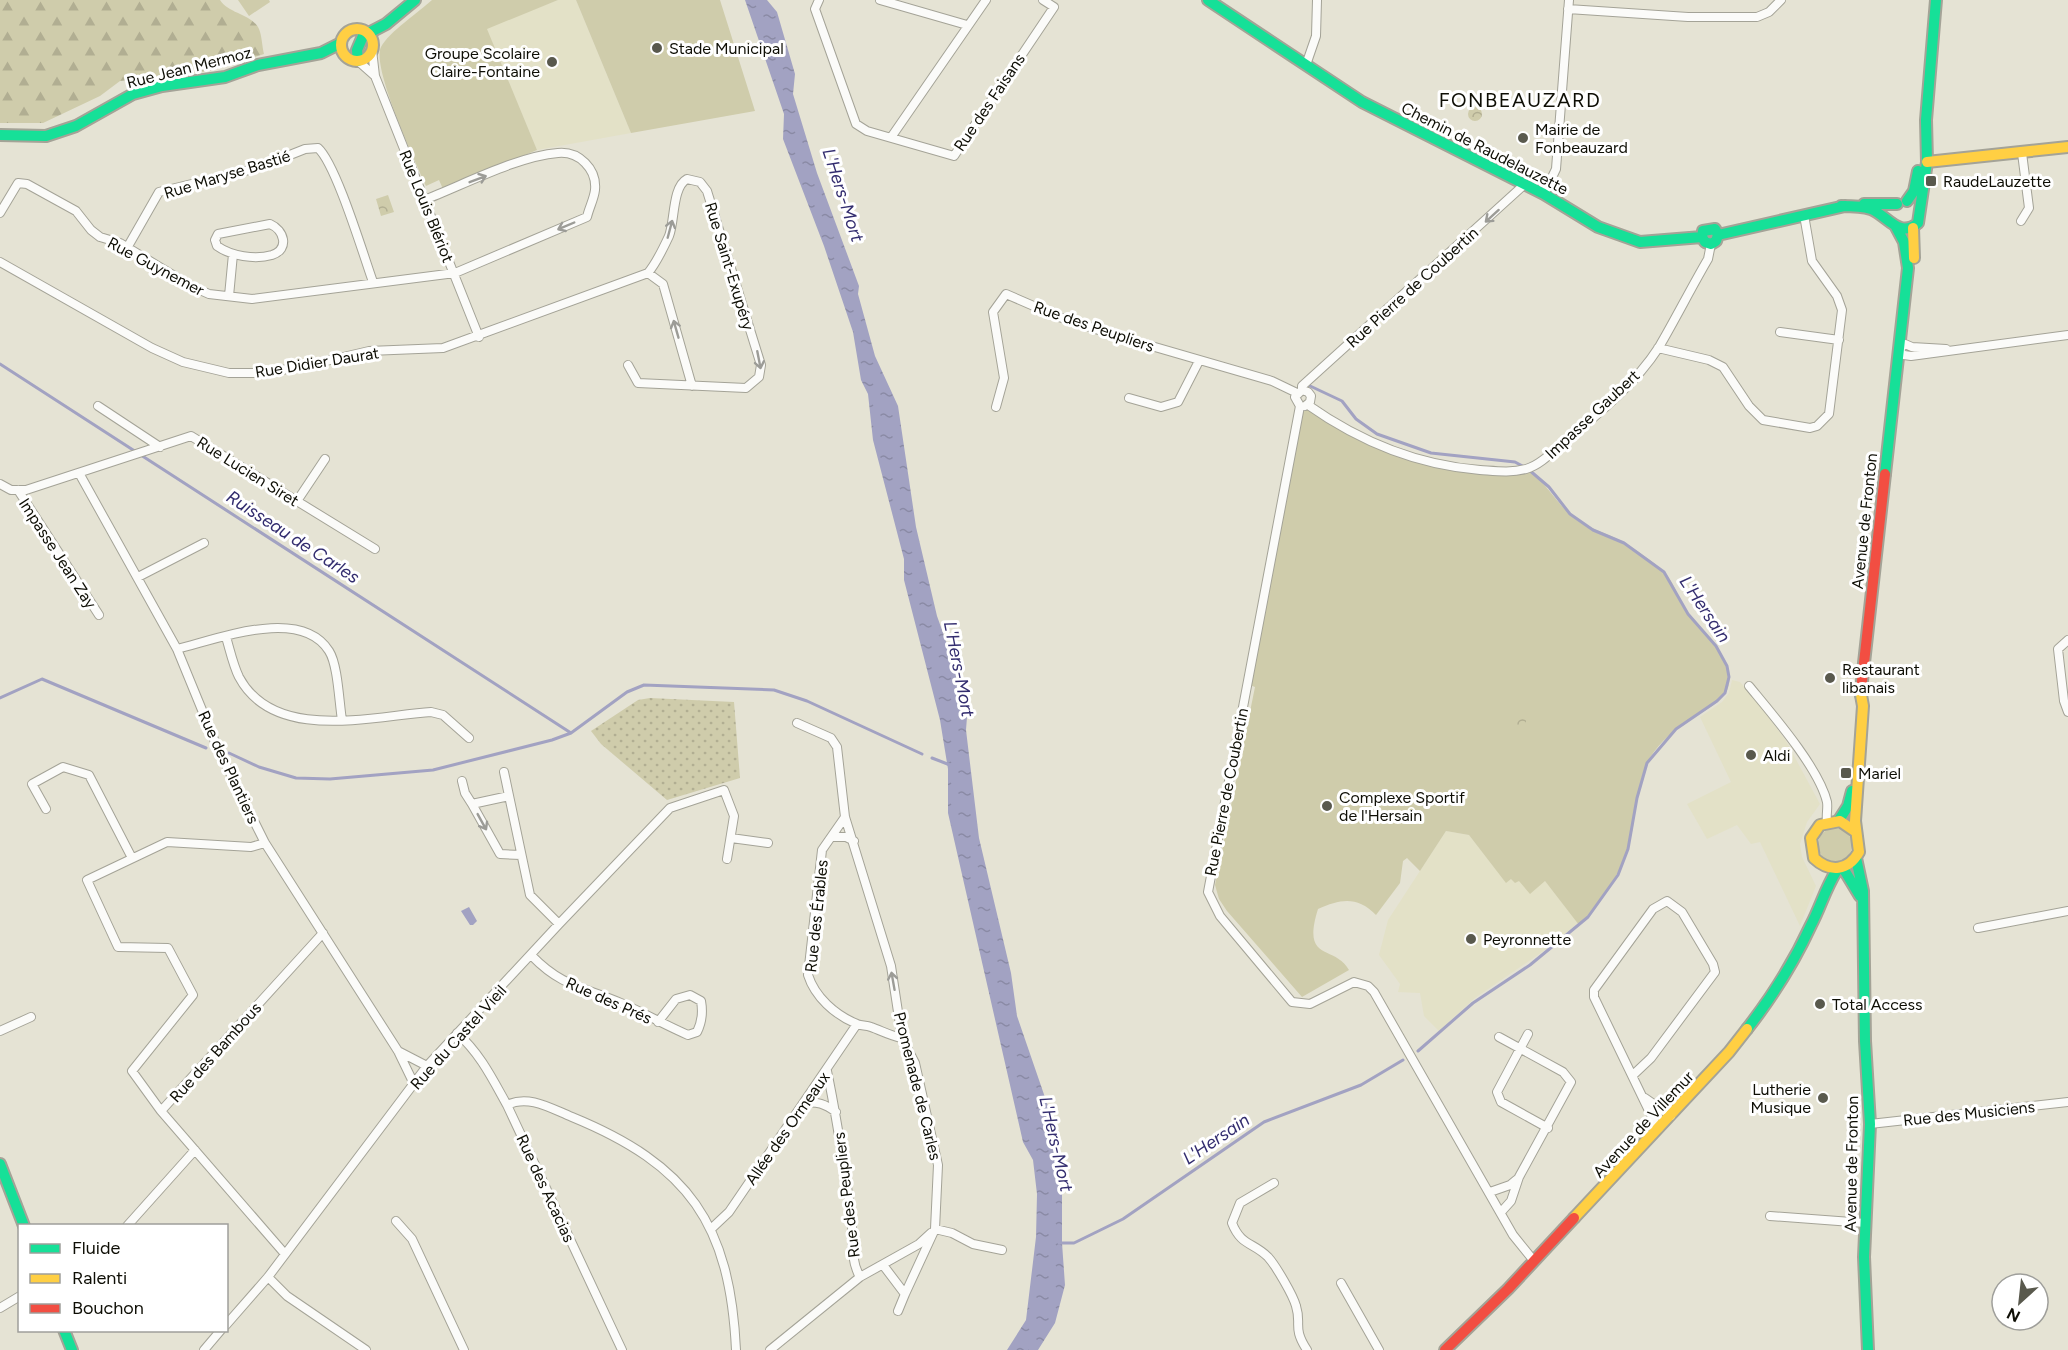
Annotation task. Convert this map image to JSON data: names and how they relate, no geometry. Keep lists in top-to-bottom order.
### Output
{
  "streets": {
    "main road": [
      "Rue Jean Mermoz",
      "Chemin de Raudelauzette",
      "Avenue de Fronton",
      "Avenue de Villemur"
    ],
    "street": [
      "Rue des Faisans",
      "Rue Maryse Bastié",
      "Rue Louis Blériot",
      "Rue Guynemer",
      "Rue Saint-Exupéry",
      "Rue Pierre de Coubertin",
      "Rue des Peupliers",
      "Rue Didier Daurat",
      "Impasse Gaubert",
      "Rue Lucien Siret",
      "Impasse Jean Zay",
      "Rue des Plantiers",
      "Rue des Érables",
      "Rue des Prés",
      "Rue du Castel Vieil",
      "Rue des Bambous",
      "Promenade de Carles",
      "Rue des Musiciens",
      "Allée des Ormeaux",
      "Rue des Acacias"
    ]
  },
  "crossings": [
    ["Rue Jean Mermoz", "Rue Louis Blériot"],
    ["Chemin de Raudelauzette", "Rue Pierre de Coubertin"],
    ["Chemin de Raudelauzette", "Impasse Gaubert"],
    ["Chemin de Raudelauzette", "Avenue de Fronton"],
    ["Rue Maryse Bastié", "Rue Guynemer"],
    ["Rue Louis Blériot", "Rue Guynemer"],
    ["Rue Louis Blériot", "Rue Didier Daurat"],
    ["Rue Saint-Exupéry", "Rue Didier Daurat"],
    ["Rue Pierre de Coubertin", "Rue des Peupliers"],
    ["Rue Pierre de Coubertin", "Impasse Gaubert"],
    ["Rue Pierre de Coubertin", "Avenue de Villemur"],
    ["Rue des Peupliers", "Allée des Ormeaux"],
    ["Rue Lucien Siret", "Impasse Jean Zay"],
    ["Rue Lucien Siret", "Rue des Plantiers"],
    ["Avenue de Fronton", "Rue des Musiciens"],
    ["Avenue de Fronton", "Avenue de Villemur"],
    ["Rue des Plantiers", "Rue du Castel Vieil"],
    ["Rue des Plantiers", "Rue des Bambous"],
    ["Rue des Érables", "Promenade de Carles"],
    ["Rue des Érables", "Allée des Ormeaux"],
    ["Rue des Prés", "Rue du Castel Vieil"],
    ["Rue du Castel Vieil", "Rue des Bambous"],
    ["Rue du Castel Vieil", "Rue des Acacias"]
  ],
  "one_way": ["Promenade de Carles"],
  "districts": ["FONBEAUZARD"],
  "water": ["L'Hers-Mort", "Ruisseau de Carles", "L'Hersain"],
  "places": {
    "other": [
      "Stade Municipal",
      "Groupe Scolaire Claire-Fontaine",
      "Mairie de Fonbeauzard",
      "Restaurant libanais",
      "Aldi",
      "Complexe Sportif de l'Hersain",
      "Peyronnette",
      "Total Access",
      "Lutherie Musique"
    ],
    "transit": ["RaudeLauzette", "Mariel"]
  },
  "legend": ["Fluide", "Ralenti", "Bouchon"],
  "north": "bottom left"
}
